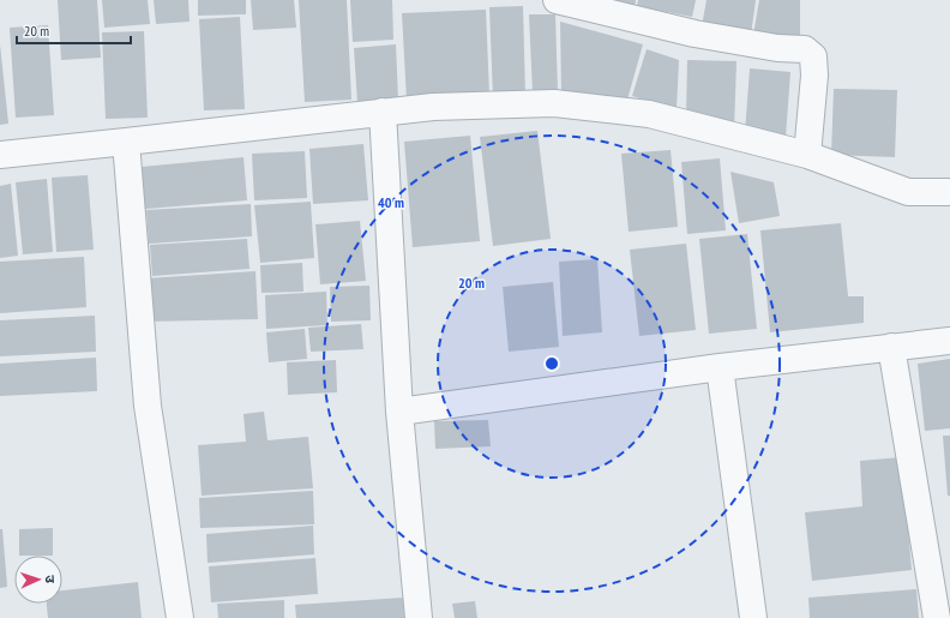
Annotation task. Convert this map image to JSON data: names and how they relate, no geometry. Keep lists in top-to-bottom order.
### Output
{
  "scale_bar": "20 m",
  "north": "right",
  "rings": ["40 m", "20 m"]
}
